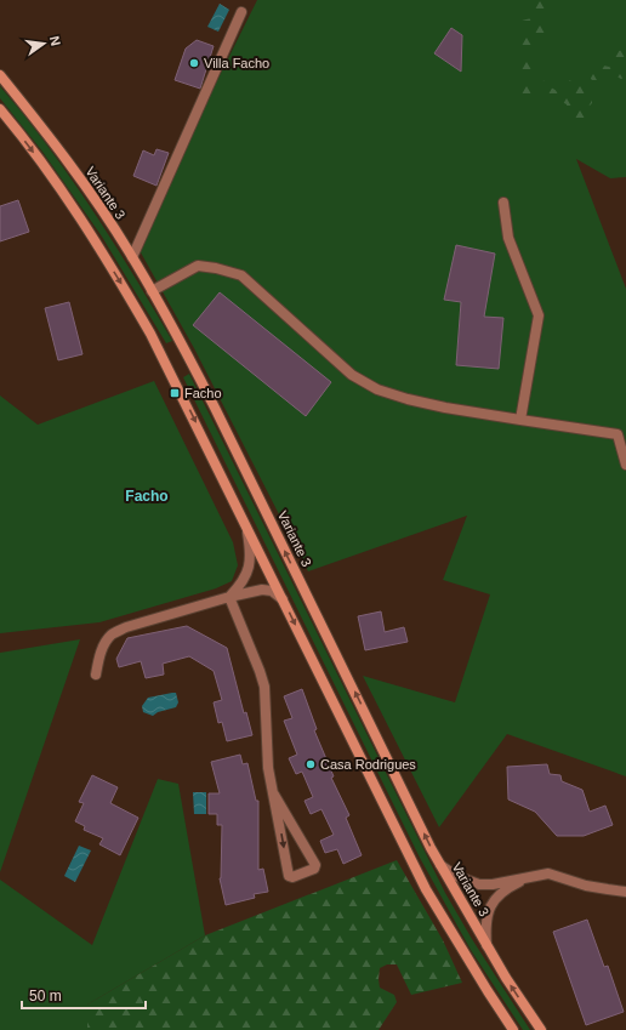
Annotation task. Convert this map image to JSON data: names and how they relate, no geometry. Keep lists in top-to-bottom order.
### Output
{
  "streets": {
    "main road": ["Variante 3"]
  },
  "districts": ["Facho"],
  "places": {
    "other": ["Villa Facho", "Casa Rodrigues"],
    "transit": ["Facho"]
  },
  "scale_bar": "50 m",
  "north": "right"
}
